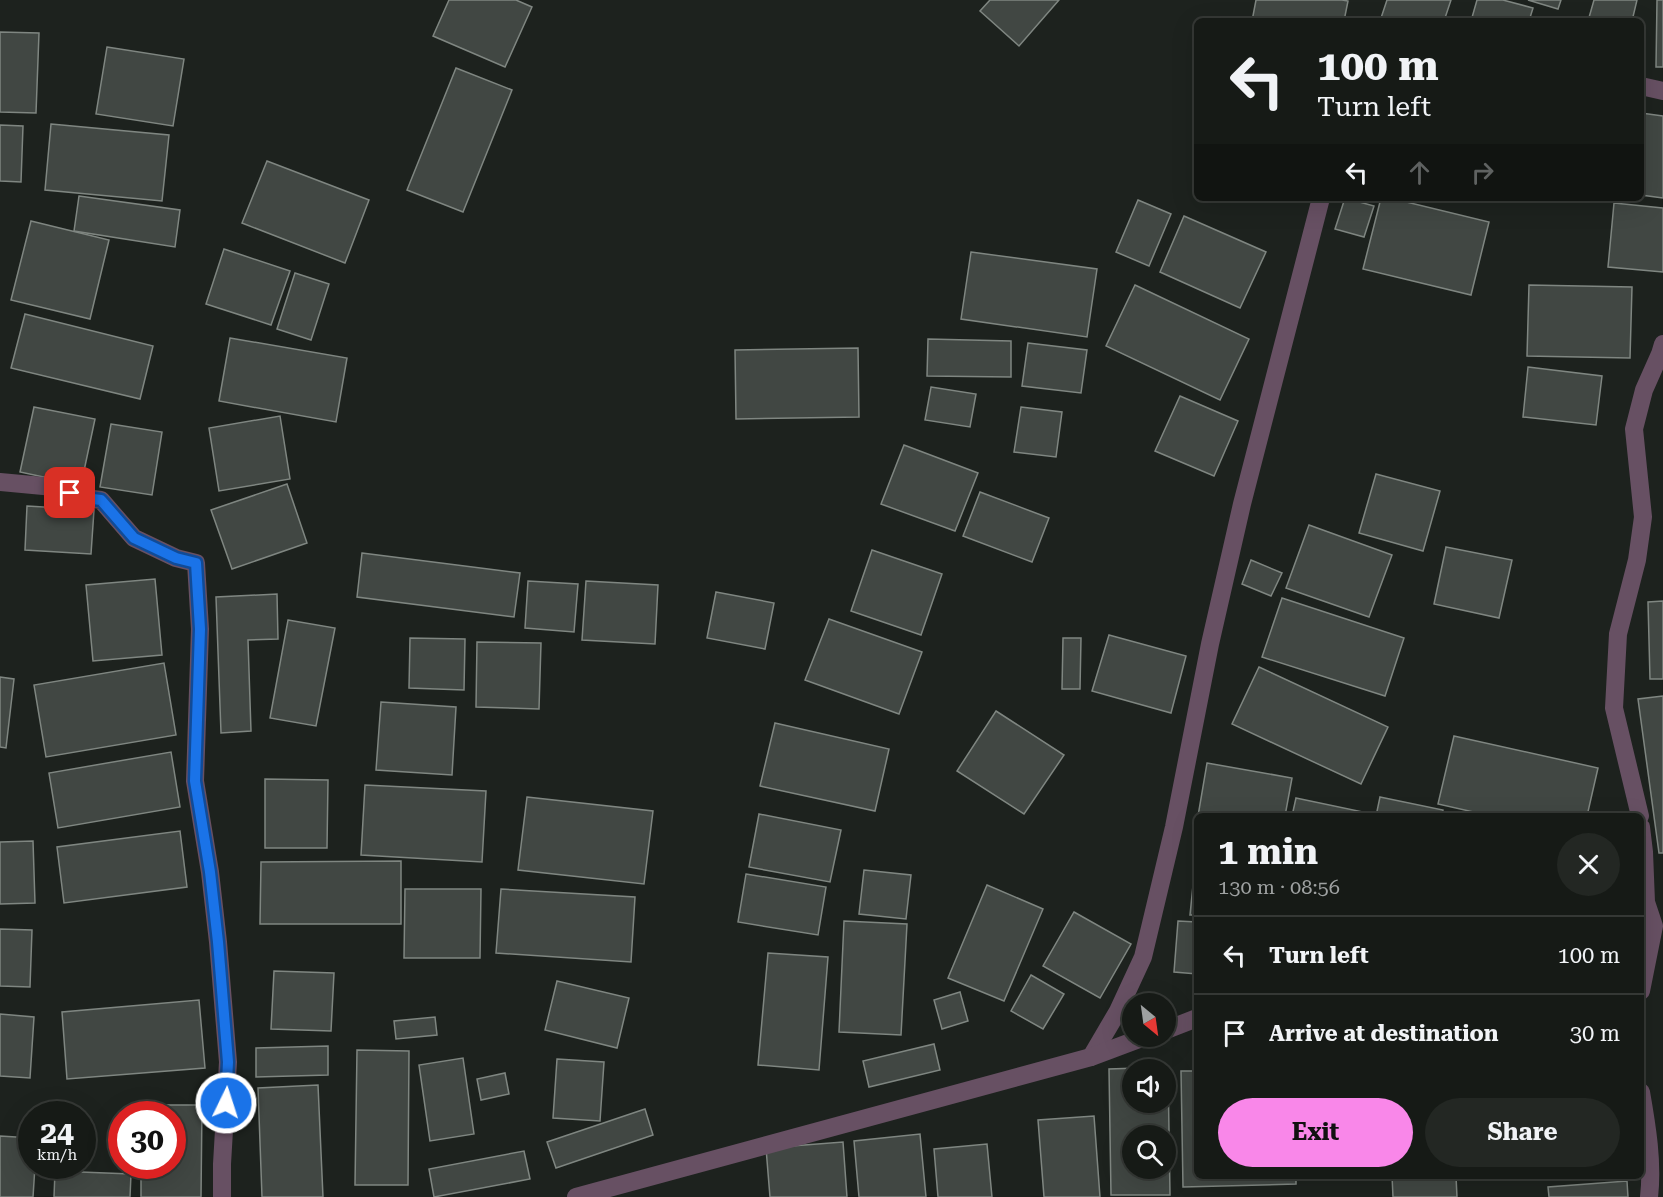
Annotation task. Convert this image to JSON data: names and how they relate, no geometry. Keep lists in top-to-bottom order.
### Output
{
  "north": "bottom right",
  "page": {
    "turn": ["100 m", "Turn left"],
    "heading": ["1 min", "130 m · 08:56"],
    "list": [
      {
        "name": "Turn left",
        "value": "100 m"
      },
      {
        "name": "Arrive at destination",
        "value": "30 m"
      }
    ],
    "buttons": ["Exit", "Share"],
    "speed": "24 km/h",
    "limit": "30"
  }
}
